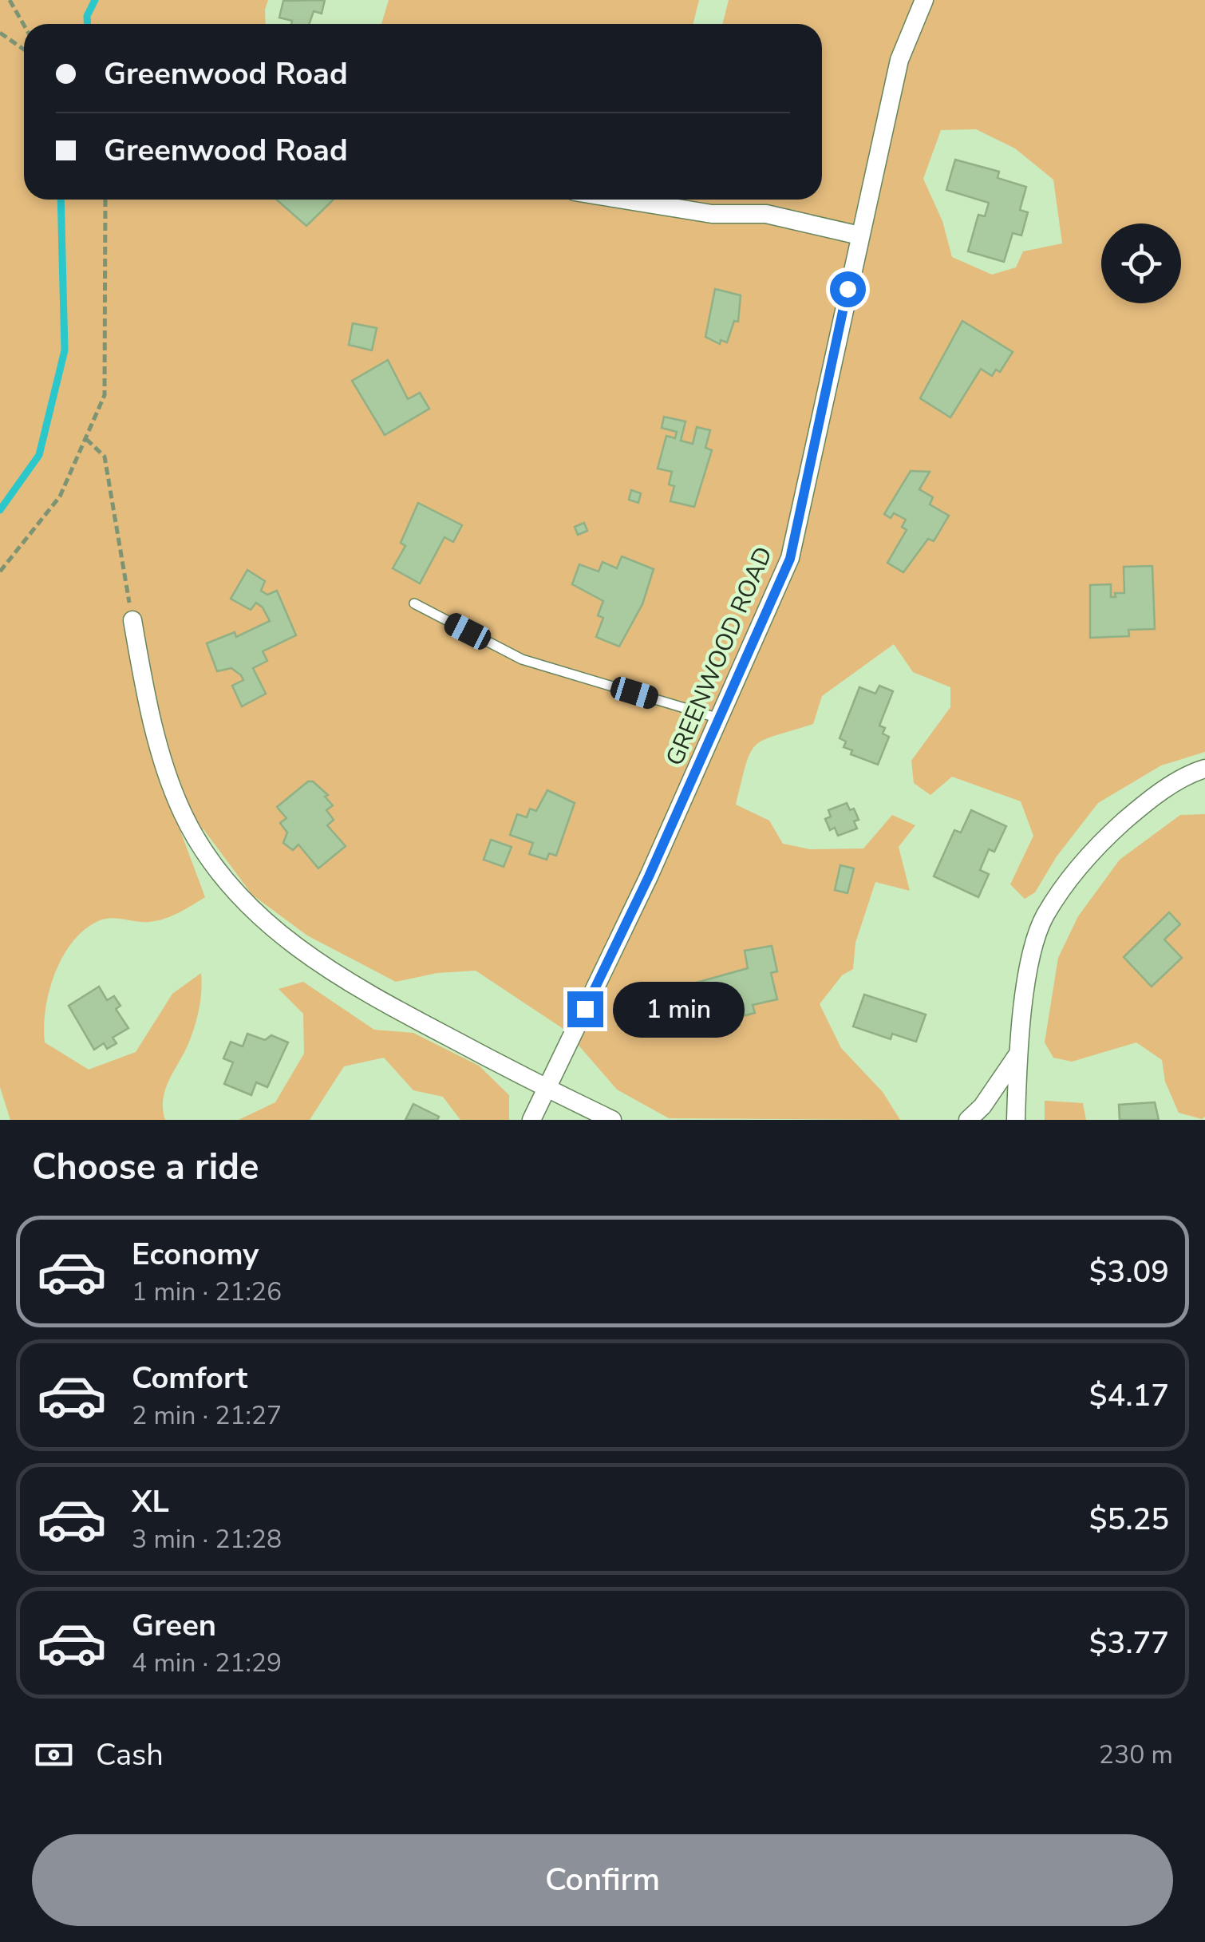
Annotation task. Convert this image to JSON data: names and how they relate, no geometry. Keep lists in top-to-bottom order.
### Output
{
  "streets": {
    "street": ["GREENWOOD ROAD"]
  },
  "page": {
    "banner": ["Greenwood Road", "Greenwood Road"],
    "bubble": "1 min",
    "heading": "Choose a ride",
    "list": [
      {
        "name": "Economy",
        "note": "1 min · 21:26",
        "value": "$3.09"
      },
      {
        "name": "Comfort",
        "note": "2 min · 21:27",
        "value": "$4.17"
      },
      {
        "name": "XL",
        "note": "3 min · 21:28",
        "value": "$5.25"
      },
      {
        "name": "Green",
        "note": "4 min · 21:29",
        "value": "$3.77"
      }
    ],
    "pay": ["Cash", "230 m"],
    "buttons": "Confirm"
  }
}
